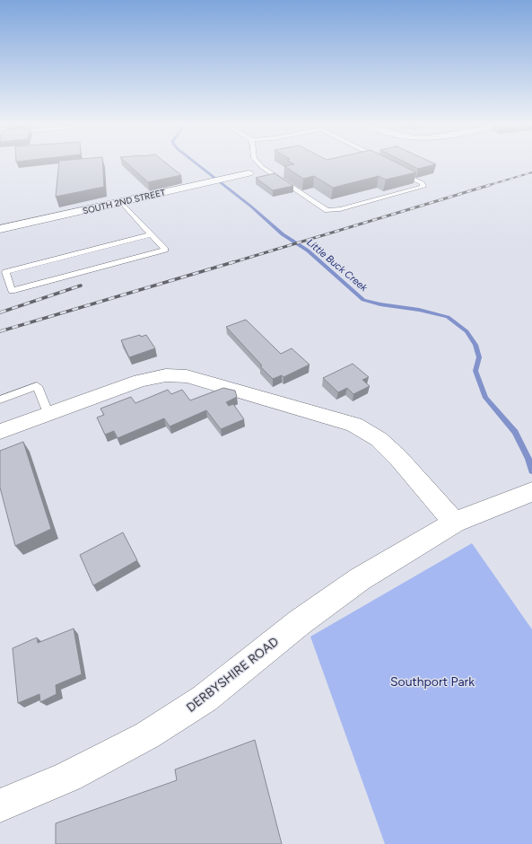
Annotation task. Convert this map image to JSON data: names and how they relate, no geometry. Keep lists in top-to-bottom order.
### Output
{
  "streets": {
    "street": ["SOUTH 2ND STREET", "DERBYSHIRE ROAD"]
  },
  "water": ["Little Buck Creek"],
  "parks": ["Southport Park"]
}
